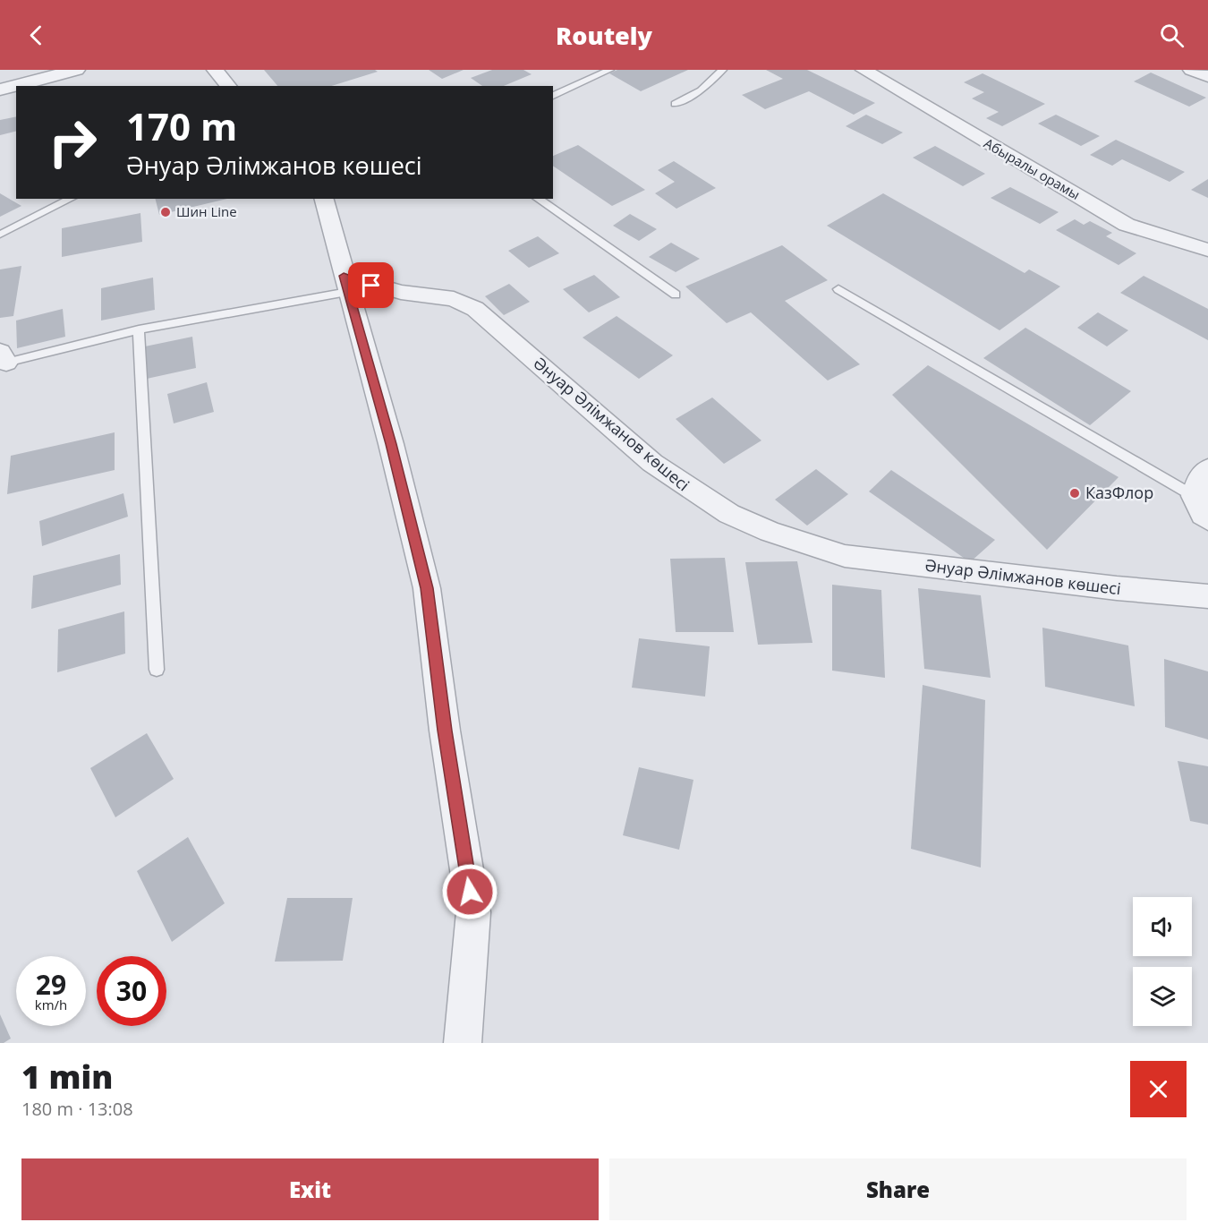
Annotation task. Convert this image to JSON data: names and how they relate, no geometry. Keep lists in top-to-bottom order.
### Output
{
  "streets": {
    "street": ["Абыралы орамы", "Әнуар Әлімжанов көшесі"]
  },
  "places": ["Шин Line", "КазФлор"],
  "page": {
    "header": "Routely",
    "turn": ["170 m", "Әнуар Әлімжанов көшесі"],
    "speed": "29 km/h",
    "limit": "30",
    "heading": ["1 min", "180 m · 13:08"],
    "buttons": ["Exit", "Share"]
  }
}
